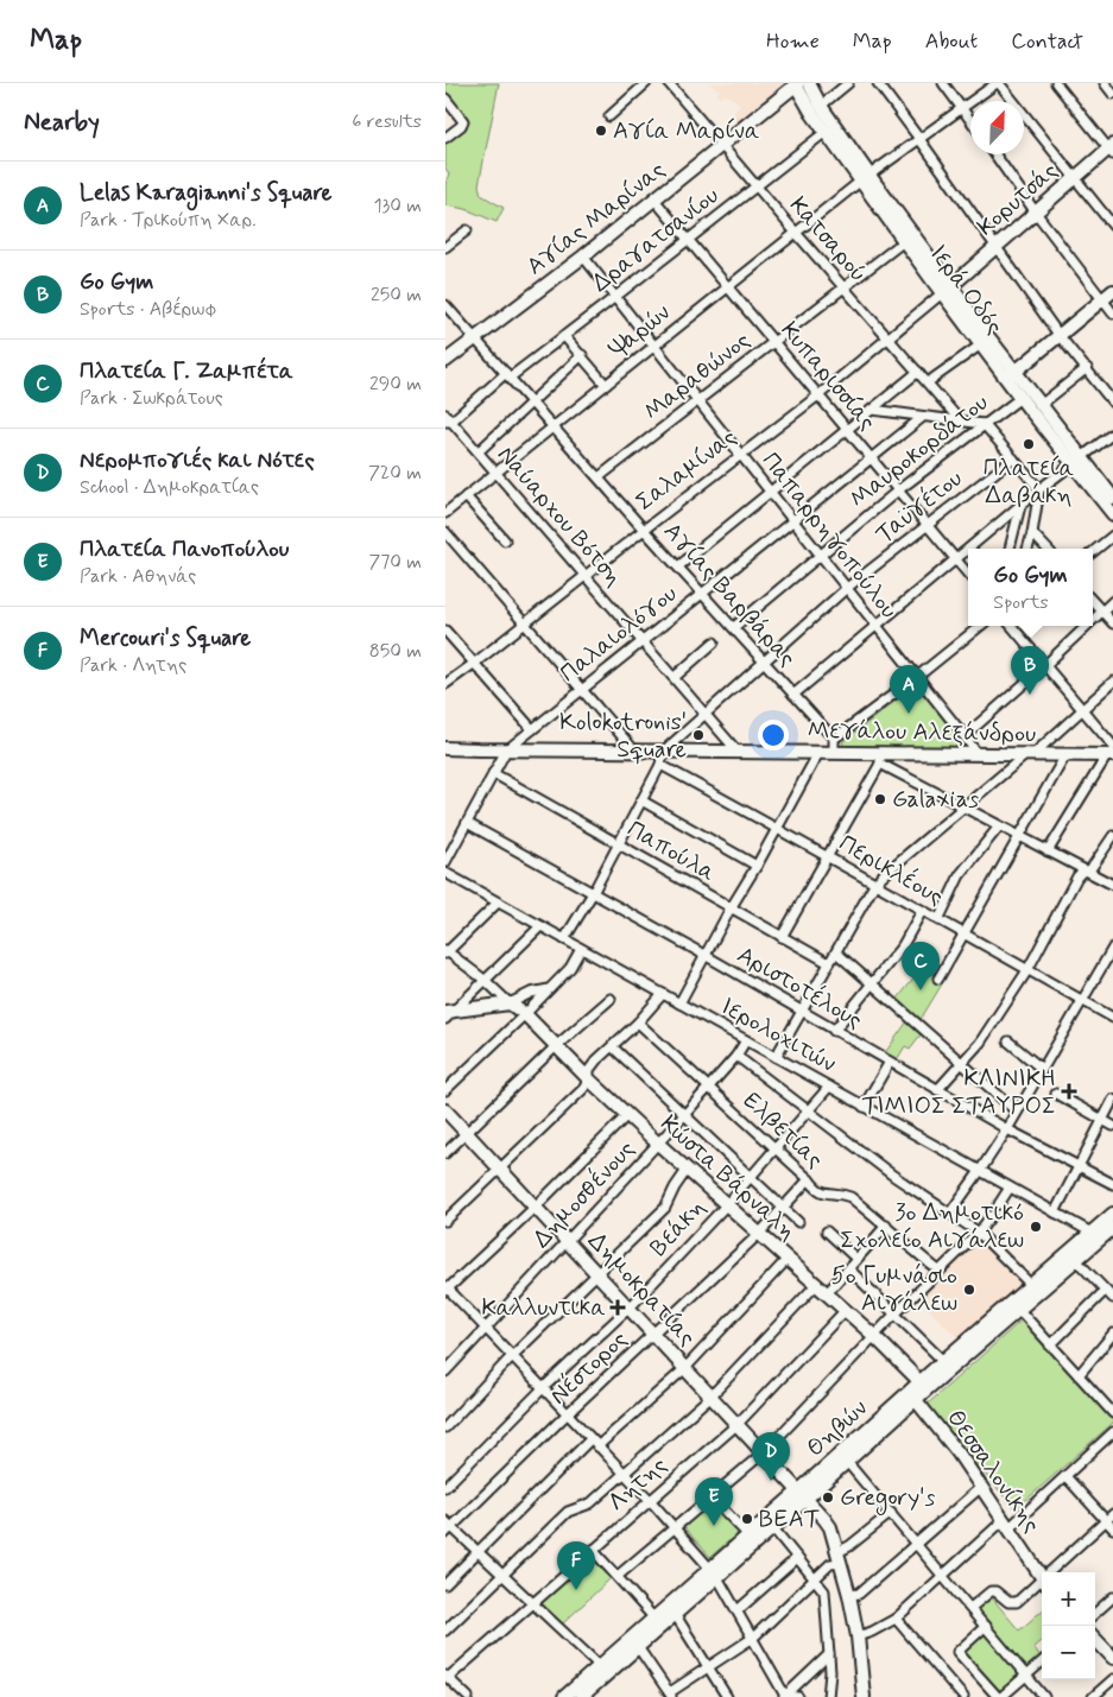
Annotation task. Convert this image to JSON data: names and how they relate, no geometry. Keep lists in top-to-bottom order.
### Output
{
  "streets": {
    "street": [
      "Κορυτσάς",
      "Αγίας Μαρίνας",
      "Δραγατσανίου",
      "Κατσαρού",
      "Ιερά Οδός",
      "Ψαρών",
      "Μαραθώνος",
      "Κυπαρισσίας",
      "Μαυροκορδάτου",
      "Σαλαμίνας",
      "Ταϋγέτου",
      "Ναύαρχου Βότση",
      "Παπαρρηγοπούλου",
      "Αγίας Βαρβάρας",
      "Παλαιολόγου",
      "Μεγάλου Αλεξάνδρου",
      "Παπούλα",
      "Περικλέους",
      "Αριστοτέλους",
      "Ιερολοχιτών",
      "Ελβετίας",
      "Κώστα Βάρναλη",
      "Δημοσθένους",
      "Βεάκη",
      "Δημοκρατίας",
      "Νέστορος",
      "Θηβών",
      "Θεσσαλονίκης",
      "Λητης"
    ]
  },
  "crossings": [
    ["Κορυτσάς", "Ιερά Οδός"],
    ["Κορυτσάς", "Σαλαμίνας"],
    ["Αγίας Μαρίνας", "Κατσαρού"],
    ["Αγίας Μαρίνας", "Ιερά Οδός"],
    ["Αγίας Μαρίνας", "Κυπαρισσίας"],
    ["Αγίας Μαρίνας", "Παπαρρηγοπούλου"],
    ["Αγίας Μαρίνας", "Αγίας Βαρβάρας"],
    ["Δραγατσανίου", "Κατσαρού"],
    ["Δραγατσανίου", "Ιερά Οδός"],
    ["Δραγατσανίου", "Κυπαρισσίας"],
    ["Δραγατσανίου", "Ναύαρχου Βότση"],
    ["Δραγατσανίου", "Παπαρρηγοπούλου"],
    ["Δραγατσανίου", "Αγίας Βαρβάρας"],
    ["Κατσαρού", "Ψαρών"],
    ["Κατσαρού", "Μαραθώνος"],
    ["Κατσαρού", "Σαλαμίνας"],
    ["Ιερά Οδός", "Ψαρών"],
    ["Ιερά Οδός", "Μαραθώνος"],
    ["Ιερά Οδός", "Μαυροκορδάτου"],
    ["Ιερά Οδός", "Σαλαμίνας"],
    ["Ψαρών", "Κυπαρισσίας"],
    ["Ψαρών", "Ναύαρχου Βότση"],
    ["Ψαρών", "Παπαρρηγοπούλου"],
    ["Ψαρών", "Αγίας Βαρβάρας"],
    ["Μαραθώνος", "Κυπαρισσίας"],
    ["Μαραθώνος", "Παπαρρηγοπούλου"],
    ["Μαραθώνος", "Αγίας Βαρβάρας"],
    ["Κυπαρισσίας", "Μαυροκορδάτου"],
    ["Κυπαρισσίας", "Σαλαμίνας"],
    ["Κυπαρισσίας", "Ταϋγέτου"],
    ["Κυπαρισσίας", "Παλαιολόγου"],
    ["Μαυροκορδάτου", "Παπαρρηγοπούλου"],
    ["Μαυροκορδάτου", "Αγίας Βαρβάρας"],
    ["Σαλαμίνας", "Ναύαρχου Βότση"],
    ["Σαλαμίνας", "Παπαρρηγοπούλου"],
    ["Σαλαμίνας", "Αγίας Βαρβάρας"],
    ["Ταϋγέτου", "Ναύαρχου Βότση"],
    ["Ταϋγέτου", "Παπαρρηγοπούλου"],
    ["Ταϋγέτου", "Αγίας Βαρβάρας"],
    ["Ταϋγέτου", "Μεγάλου Αλεξάνδρου"],
    ["Ναύαρχου Βότση", "Παλαιολόγου"],
    ["Ναύαρχου Βότση", "Μεγάλου Αλεξάνδρου"],
    ["Παπαρρηγοπούλου", "Παλαιολόγου"],
    ["Παπαρρηγοπούλου", "Μεγάλου Αλεξάνδρου"],
    ["Αγίας Βαρβάρας", "Παλαιολόγου"],
    ["Παλαιολόγου", "Μεγάλου Αλεξάνδρου"],
    ["Ιερολοχιτών", "Δημοσθένους"],
    ["Ιερολοχιτών", "Βεάκη"],
    ["Ιερολοχιτών", "Θηβών"],
    ["Ελβετίας", "Δημοσθένους"],
    ["Ελβετίας", "Βεάκη"],
    ["Ελβετίας", "Νέστορος"],
    ["Κώστα Βάρναλη", "Δημοσθένους"],
    ["Κώστα Βάρναλη", "Βεάκη"],
    ["Κώστα Βάρναλη", "Νέστορος"],
    ["Κώστα Βάρναλη", "Θηβών"],
    ["Κώστα Βάρναλη", "Θεσσαλονίκης"],
    ["Κώστα Βάρναλη", "Λητης"],
    ["Δημοσθένους", "Δημοκρατίας"],
    ["Βεάκη", "Δημοκρατίας"],
    ["Δημοκρατίας", "Νέστορος"],
    ["Δημοκρατίας", "Θηβών"],
    ["Δημοκρατίας", "Λητης"],
    ["Θηβών", "Θεσσαλονίκης"]
  ],
  "places": {
    "other": [
      "Αγία Μαρίνα",
      "Πλατεία Δαβάκη",
      "Kolokotronis' Square",
      "Galaxias",
      "3ο Δημοτικό Σχολείο Αιγάλεω",
      "5ο Γυμνάσιο Αιγάλεω",
      "Gregory's",
      "ΒΕΑΤ"
    ],
    "health": ["ΚΛΙΝΙΚΗ ΤΙΜΙΟΣ ΣΤΑΥΡΟΣ", "Καλλυντικα"]
  },
  "north": "top right",
  "page": {
    "header": "Map",
    "nav": [
      "Home",
      "Map",
      "About",
      "Contact"
    ],
    "heading": ["Nearby", "6 results"],
    "list": [
      {
        "mark": "A",
        "name": "Lelas Karagianni's Square",
        "note": "Park · Τρικούπη Χαρ.",
        "value": "130 m"
      },
      {
        "mark": "B",
        "name": "Go Gym",
        "note": "Sports · Αβέρωφ",
        "value": "250 m"
      },
      {
        "mark": "C",
        "name": "Πλατεία Γ. Ζαμπέτα",
        "note": "Park · Σωκράτους",
        "value": "290 m"
      },
      {
        "mark": "D",
        "name": "Νερομπογιές και Νότες",
        "note": "School · Δημοκρατίας",
        "value": "720 m"
      },
      {
        "mark": "E",
        "name": "Πλατεία Πανοπούλου",
        "note": "Park · Αθηνάς",
        "value": "770 m"
      },
      {
        "mark": "F",
        "name": "Mercouri's Square",
        "note": "Park · Λητης",
        "value": "850 m"
      }
    ],
    "popup": ["Go Gym", "Sports"],
    "pins": [
      "B",
      "A",
      "C",
      "D",
      "E",
      "F"
    ],
    "map_buttons": ["+", "−"]
  }
}
